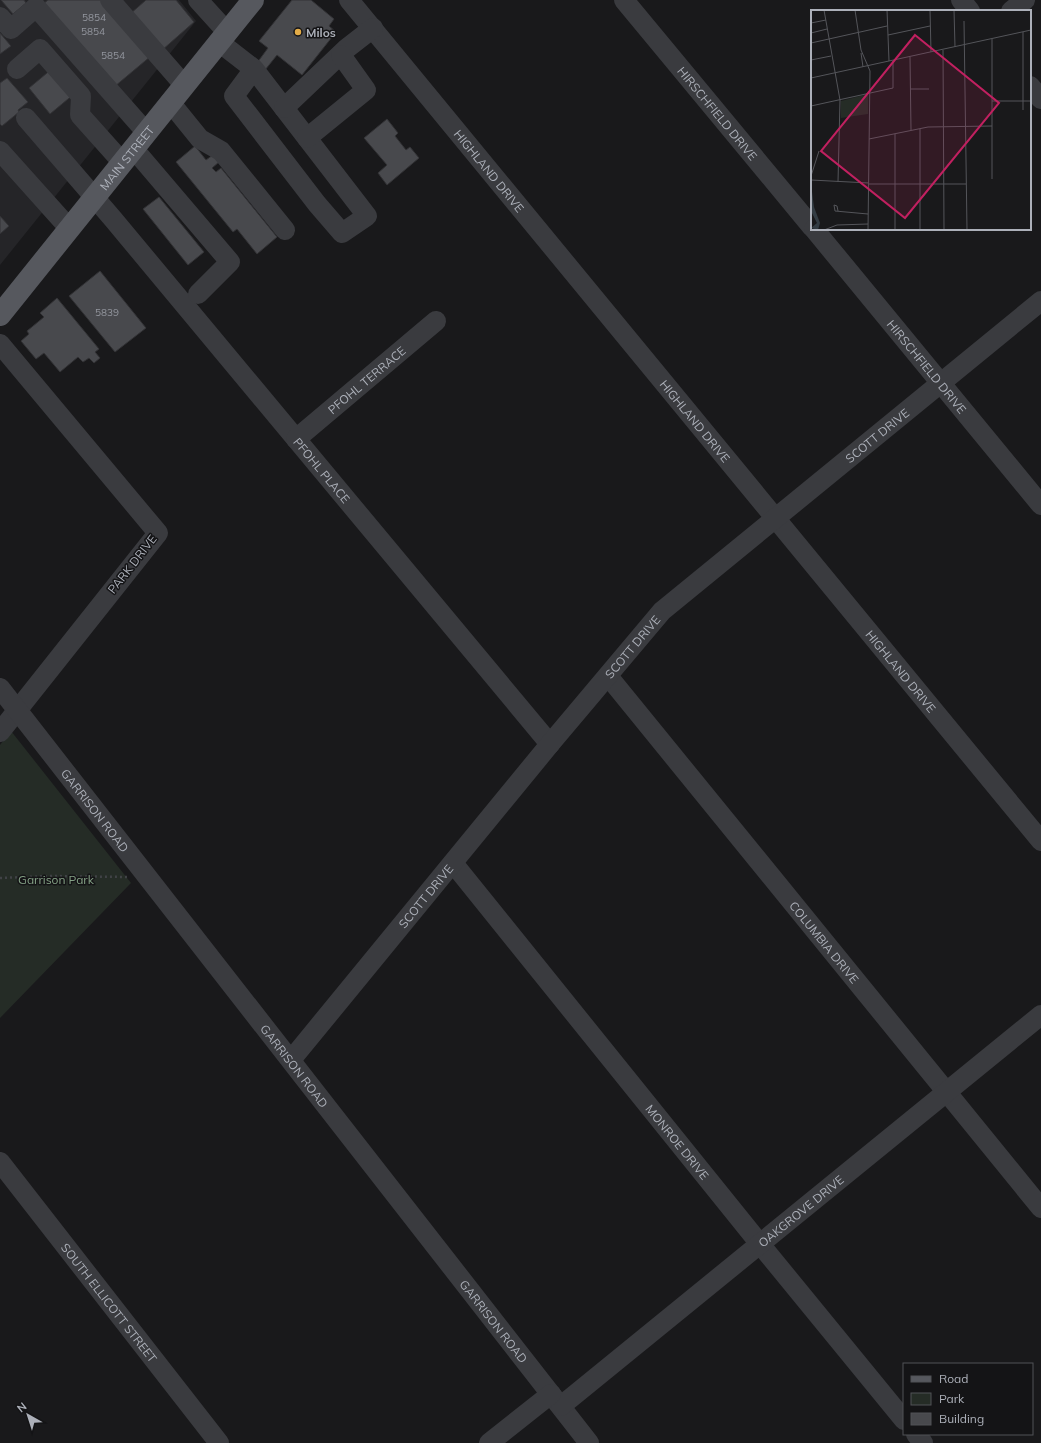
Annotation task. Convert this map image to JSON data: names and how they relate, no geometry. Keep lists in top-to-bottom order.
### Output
{
  "streets": {
    "main road": ["MAIN STREET"],
    "street": [
      "HIRSCHFIELD DRIVE",
      "HIGHLAND DRIVE",
      "PFOHL TERRACE",
      "SCOTT DRIVE",
      "PFOHL PLACE",
      "PARK DRIVE",
      "GARRISON ROAD",
      "COLUMBIA DRIVE",
      "MONROE DRIVE",
      "OAKGROVE DRIVE",
      "SOUTH ELLICOTT STREET"
    ]
  },
  "crossings": [
    ["HIRSCHFIELD DRIVE", "SCOTT DRIVE"],
    ["MAIN STREET", "PFOHL PLACE"],
    ["HIGHLAND DRIVE", "SCOTT DRIVE"],
    ["PFOHL TERRACE", "PFOHL PLACE"],
    ["SCOTT DRIVE", "PFOHL PLACE"],
    ["SCOTT DRIVE", "GARRISON ROAD"],
    ["SCOTT DRIVE", "COLUMBIA DRIVE"],
    ["SCOTT DRIVE", "MONROE DRIVE"],
    ["PARK DRIVE", "GARRISON ROAD"],
    ["GARRISON ROAD", "OAKGROVE DRIVE"],
    ["COLUMBIA DRIVE", "OAKGROVE DRIVE"],
    ["MONROE DRIVE", "OAKGROVE DRIVE"]
  ],
  "parks": ["Garrison Park"],
  "places": ["Milos"],
  "house_numbers": [
    "5854",
    "5854",
    "5854",
    "5839"
  ],
  "legend": ["Road", "Park", "Building"],
  "north": "top left"
}
